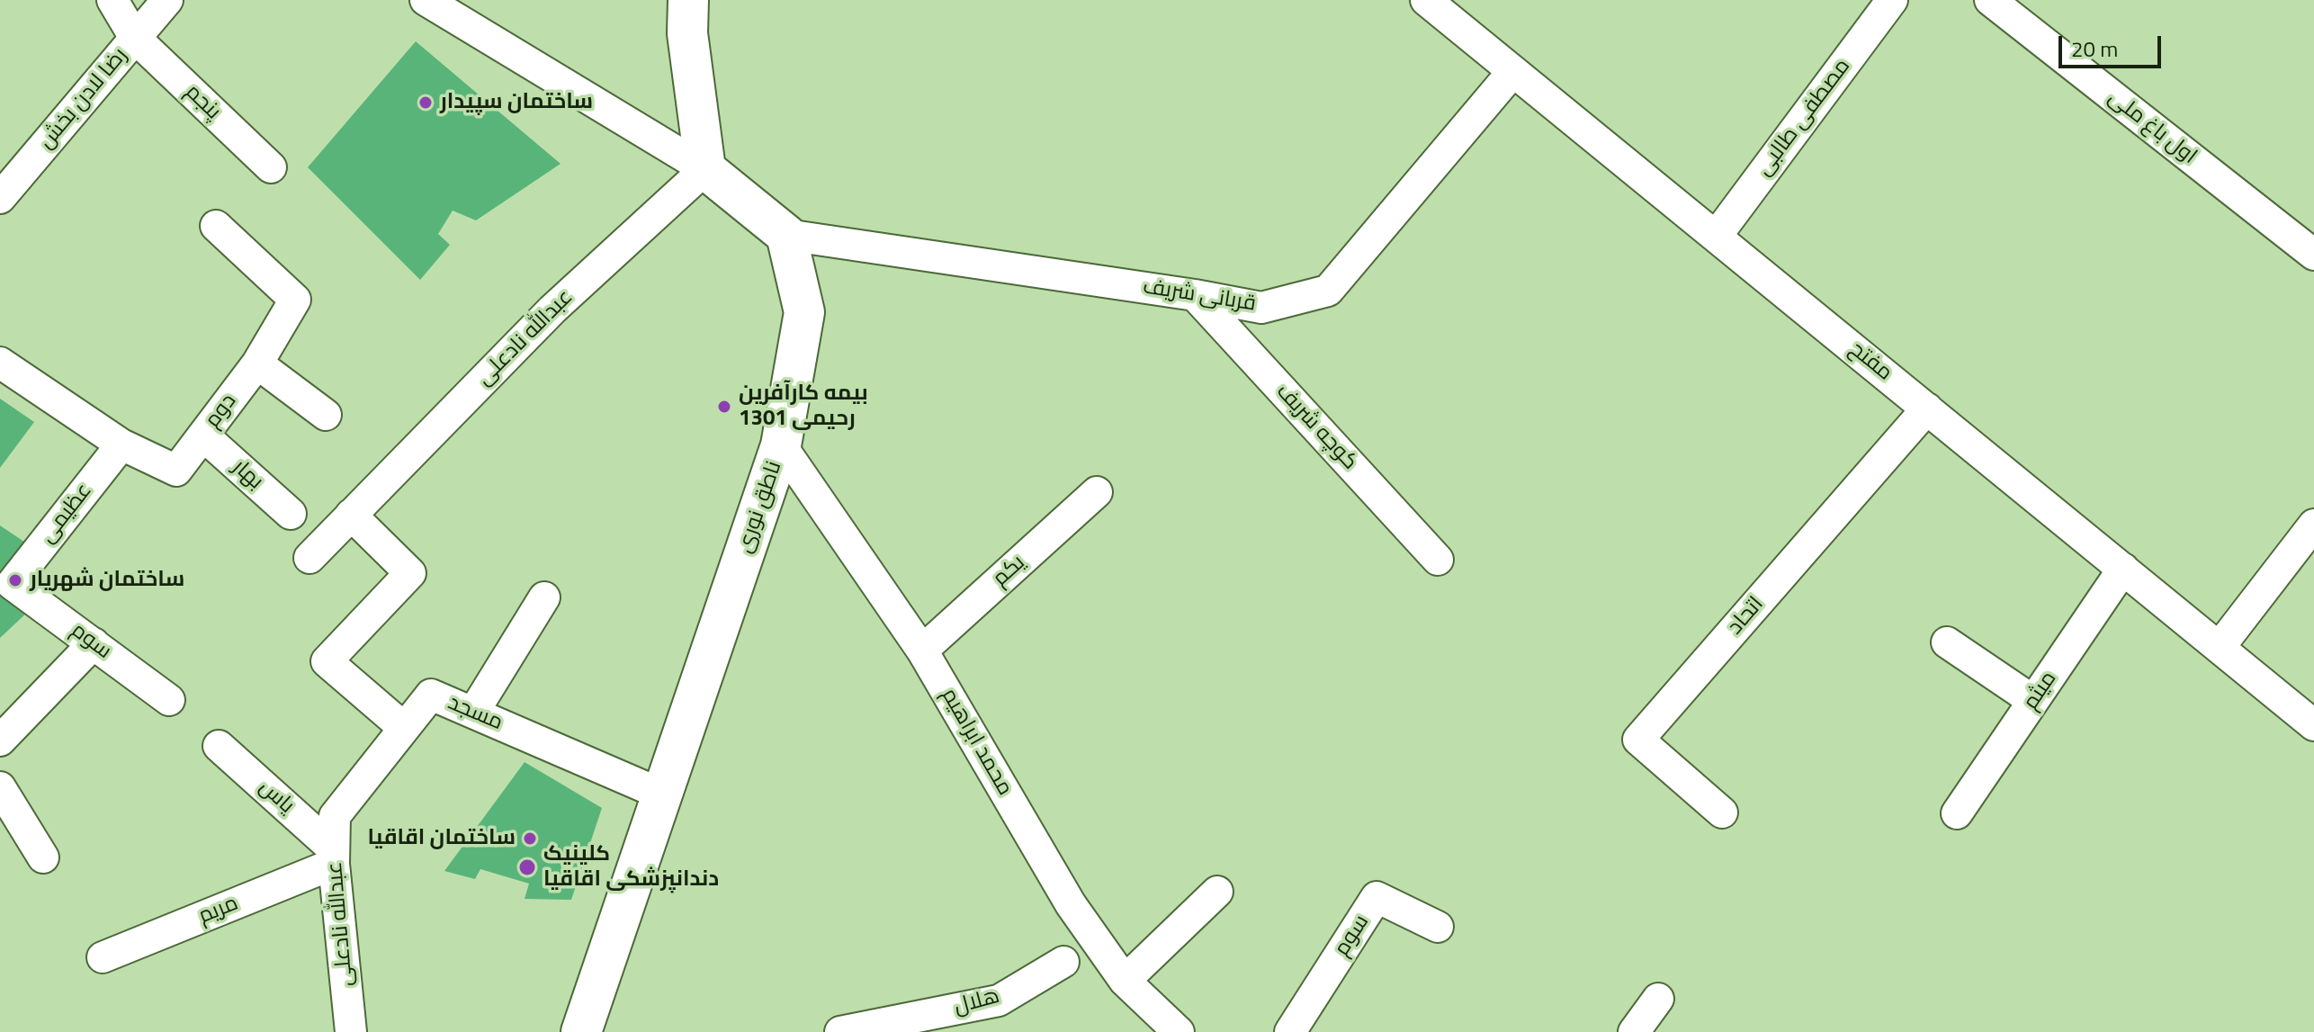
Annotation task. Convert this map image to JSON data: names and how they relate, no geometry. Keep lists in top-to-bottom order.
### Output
{
  "streets": {
    "street": [
      "رضا لادن بخش",
      "پنجم",
      "مصطفی طالبی",
      "اول باغ ملی",
      "قربانی شریف",
      "عبدالله نادعلی",
      "مفتح",
      "دوم",
      "کوچه شریف",
      "بهار",
      "ناطق نوری",
      "عظیمی",
      "یکم",
      "اتحاد",
      "سوم",
      "میثم",
      "مسجد",
      "محمد ابراهیم",
      "یاس",
      "مریم",
      "هلال"
    ]
  },
  "crossings": [
    ["رضا لادن بخش", "پنجم"],
    ["مصطفی طالبی", "مفتح"],
    ["قربانی شریف", "مفتح"],
    ["قربانی شریف", "کوچه شریف"],
    ["قربانی شریف", "ناطق نوری"],
    ["عبدالله نادعلی", "مسجد"],
    ["عبدالله نادعلی", "یاس"],
    ["عبدالله نادعلی", "مریم"],
    ["مفتح", "اتحاد"],
    ["مفتح", "میثم"],
    ["دوم", "بهار"],
    ["دوم", "عظیمی"],
    ["ناطق نوری", "مسجد"],
    ["ناطق نوری", "محمد ابراهیم"],
    ["عظیمی", "سوم"],
    ["یکم", "محمد ابراهیم"],
    ["یاس", "مریم"]
  ],
  "places": [
    "ساختمان سپیدار",
    "بیمه کارآفرین 1301 رحیمی",
    "ساختمان شهریار",
    "ساختمان اقاقیا",
    "کلینیک دندانپزشکی اقاقیا"
  ],
  "scale_bar": "20 m"
}
